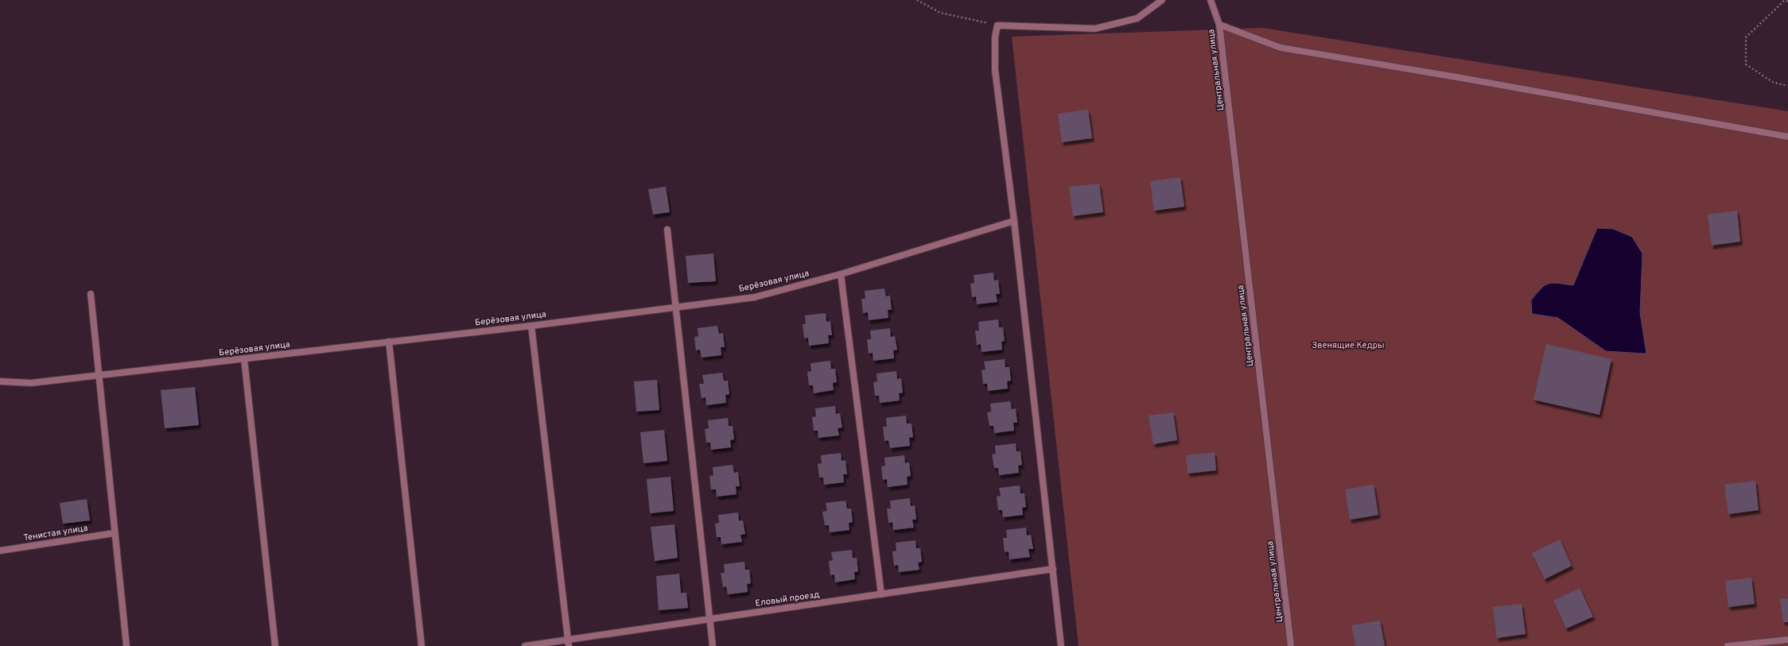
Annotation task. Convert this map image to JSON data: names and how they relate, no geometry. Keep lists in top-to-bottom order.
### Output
{
  "streets": {
    "street": [
      "Центральная улица",
      "Берёзовая улица",
      "Тенистая улица",
      "Еловый проезд"
    ]
  },
  "parks": ["Звенящие Кедры"]
}
